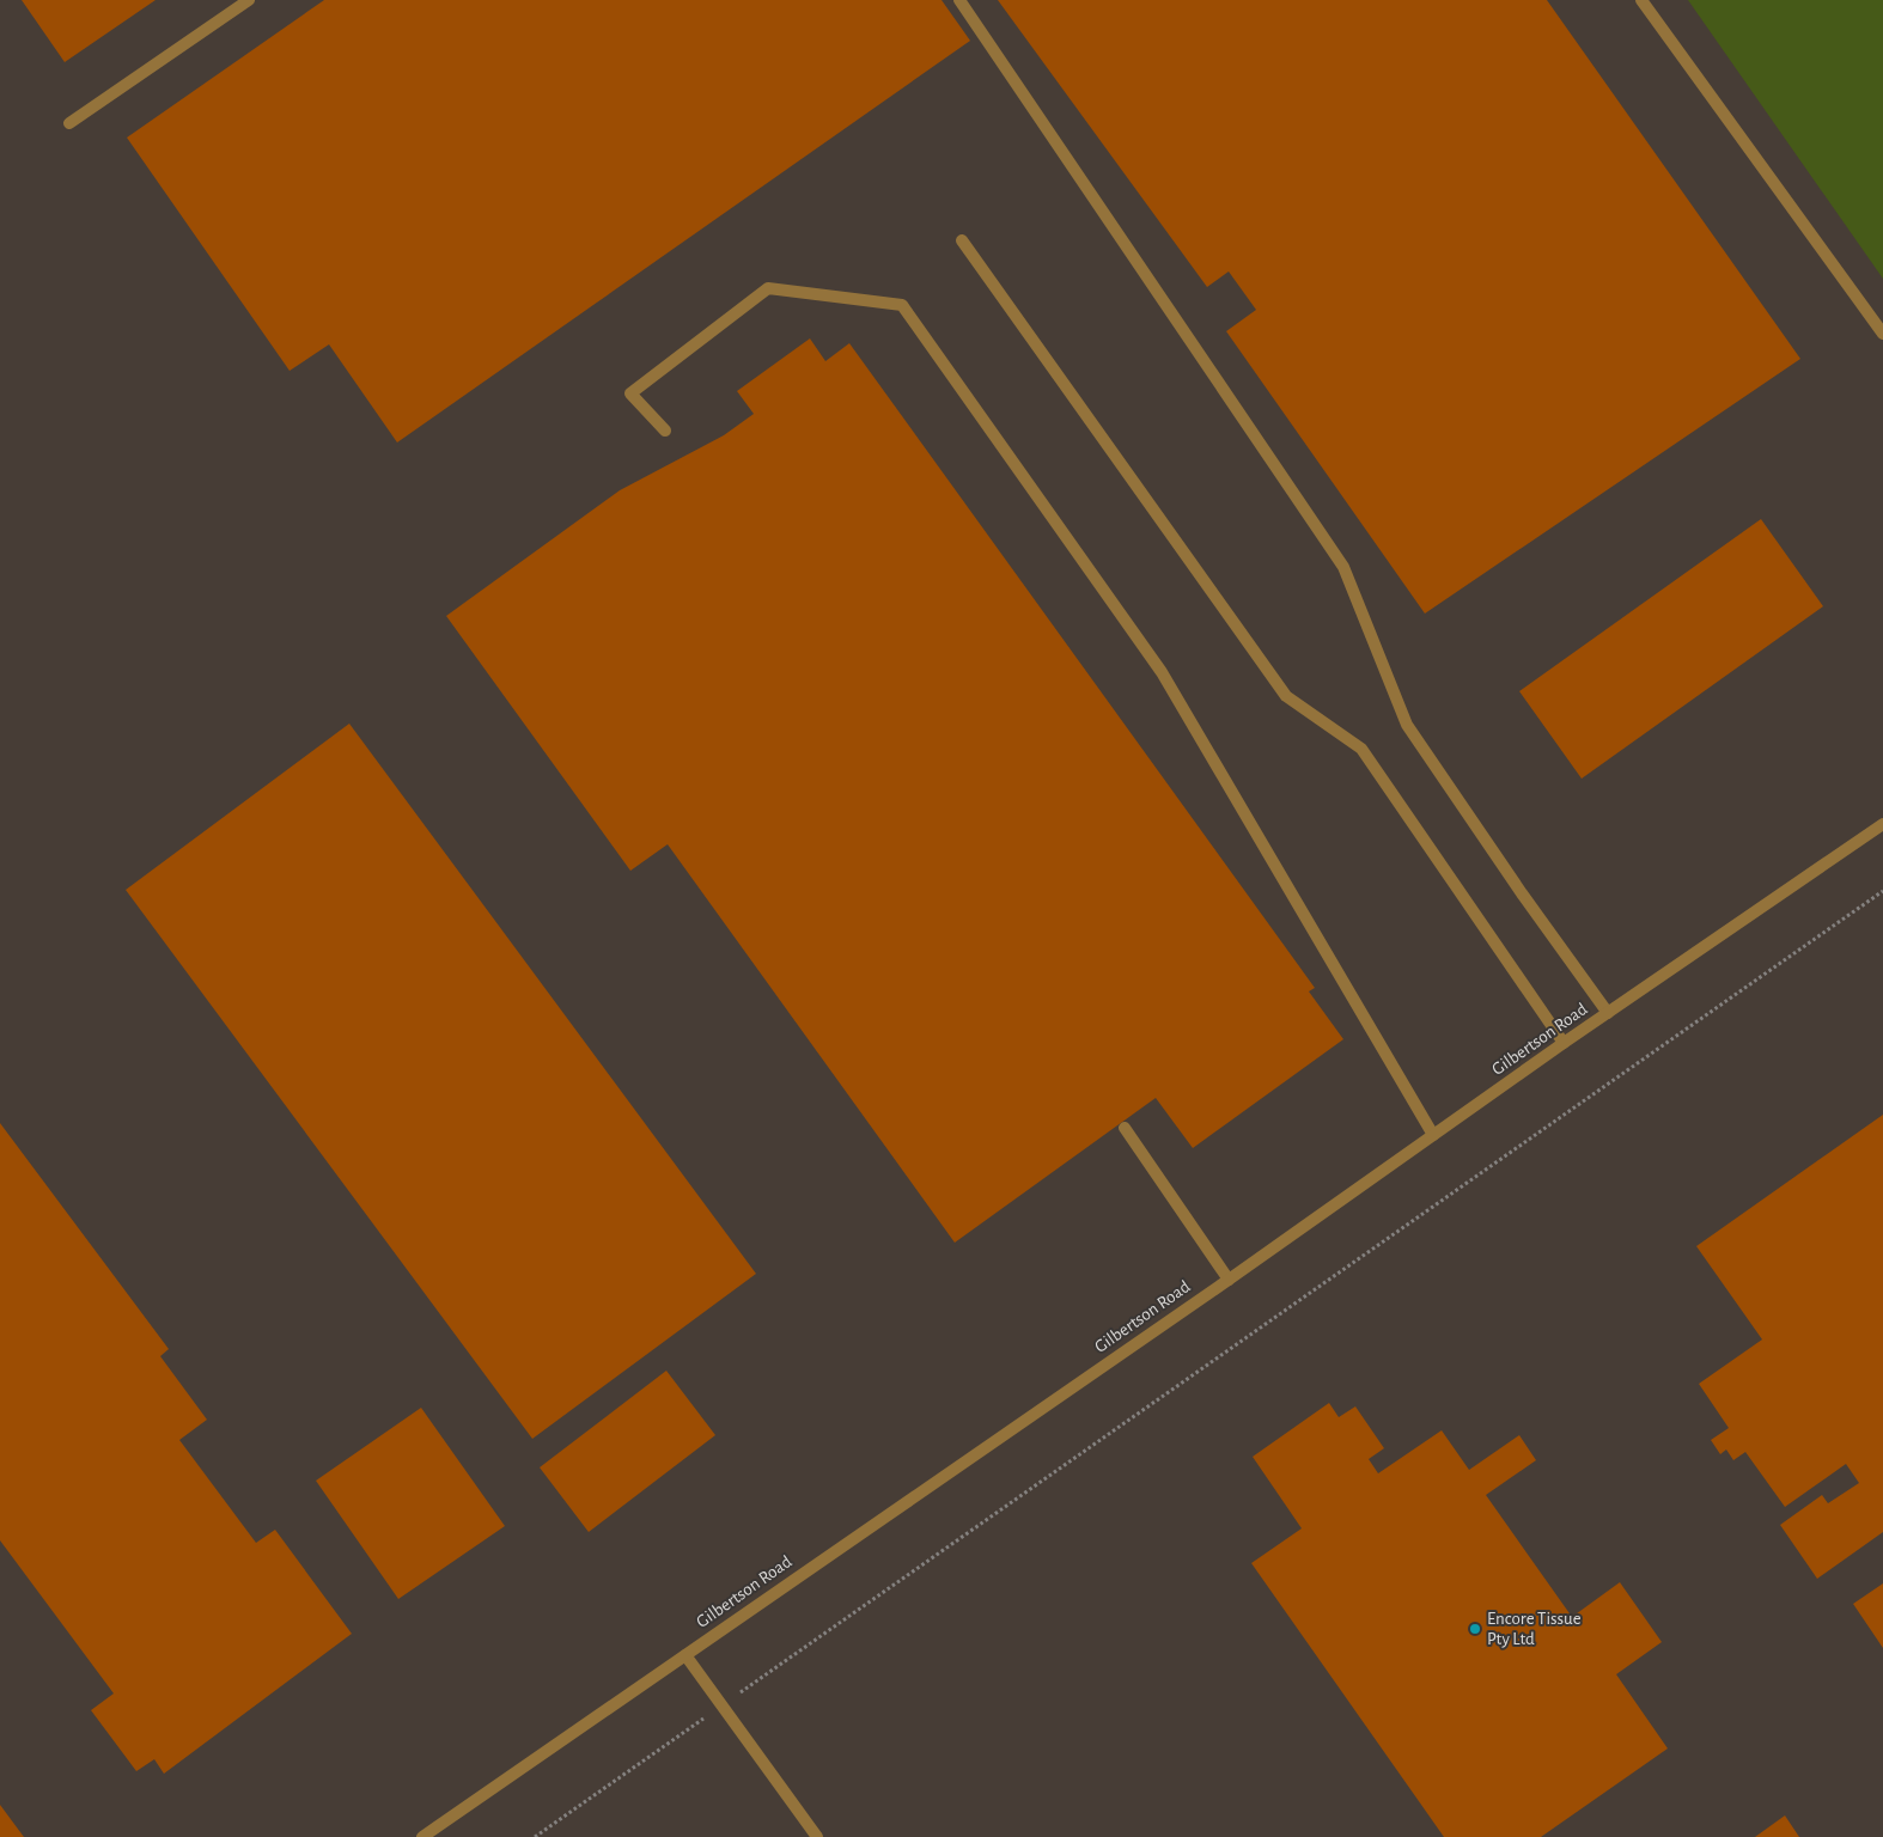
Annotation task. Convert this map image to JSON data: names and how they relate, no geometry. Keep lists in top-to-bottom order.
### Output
{
  "streets": {
    "street": ["Gilbertson Road"]
  },
  "places": ["Encore Tissue Pty Ltd"]
}
